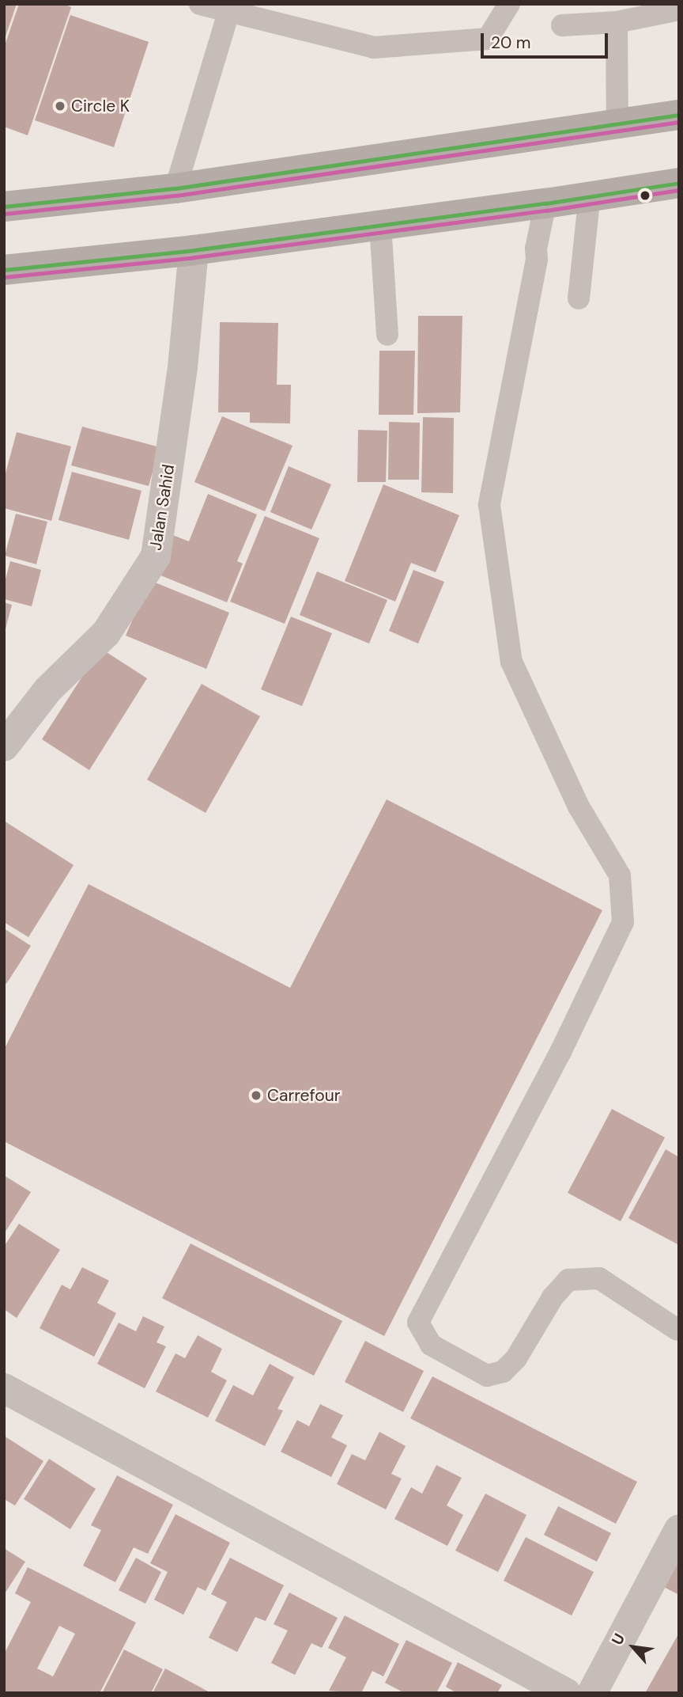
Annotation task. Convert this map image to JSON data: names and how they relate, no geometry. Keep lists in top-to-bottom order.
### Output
{
  "streets": {
    "street": ["Jalan Sahid"]
  },
  "places": ["Circle K", "Carrefour"],
  "scale_bar": "20 m",
  "north": "top left"
}
